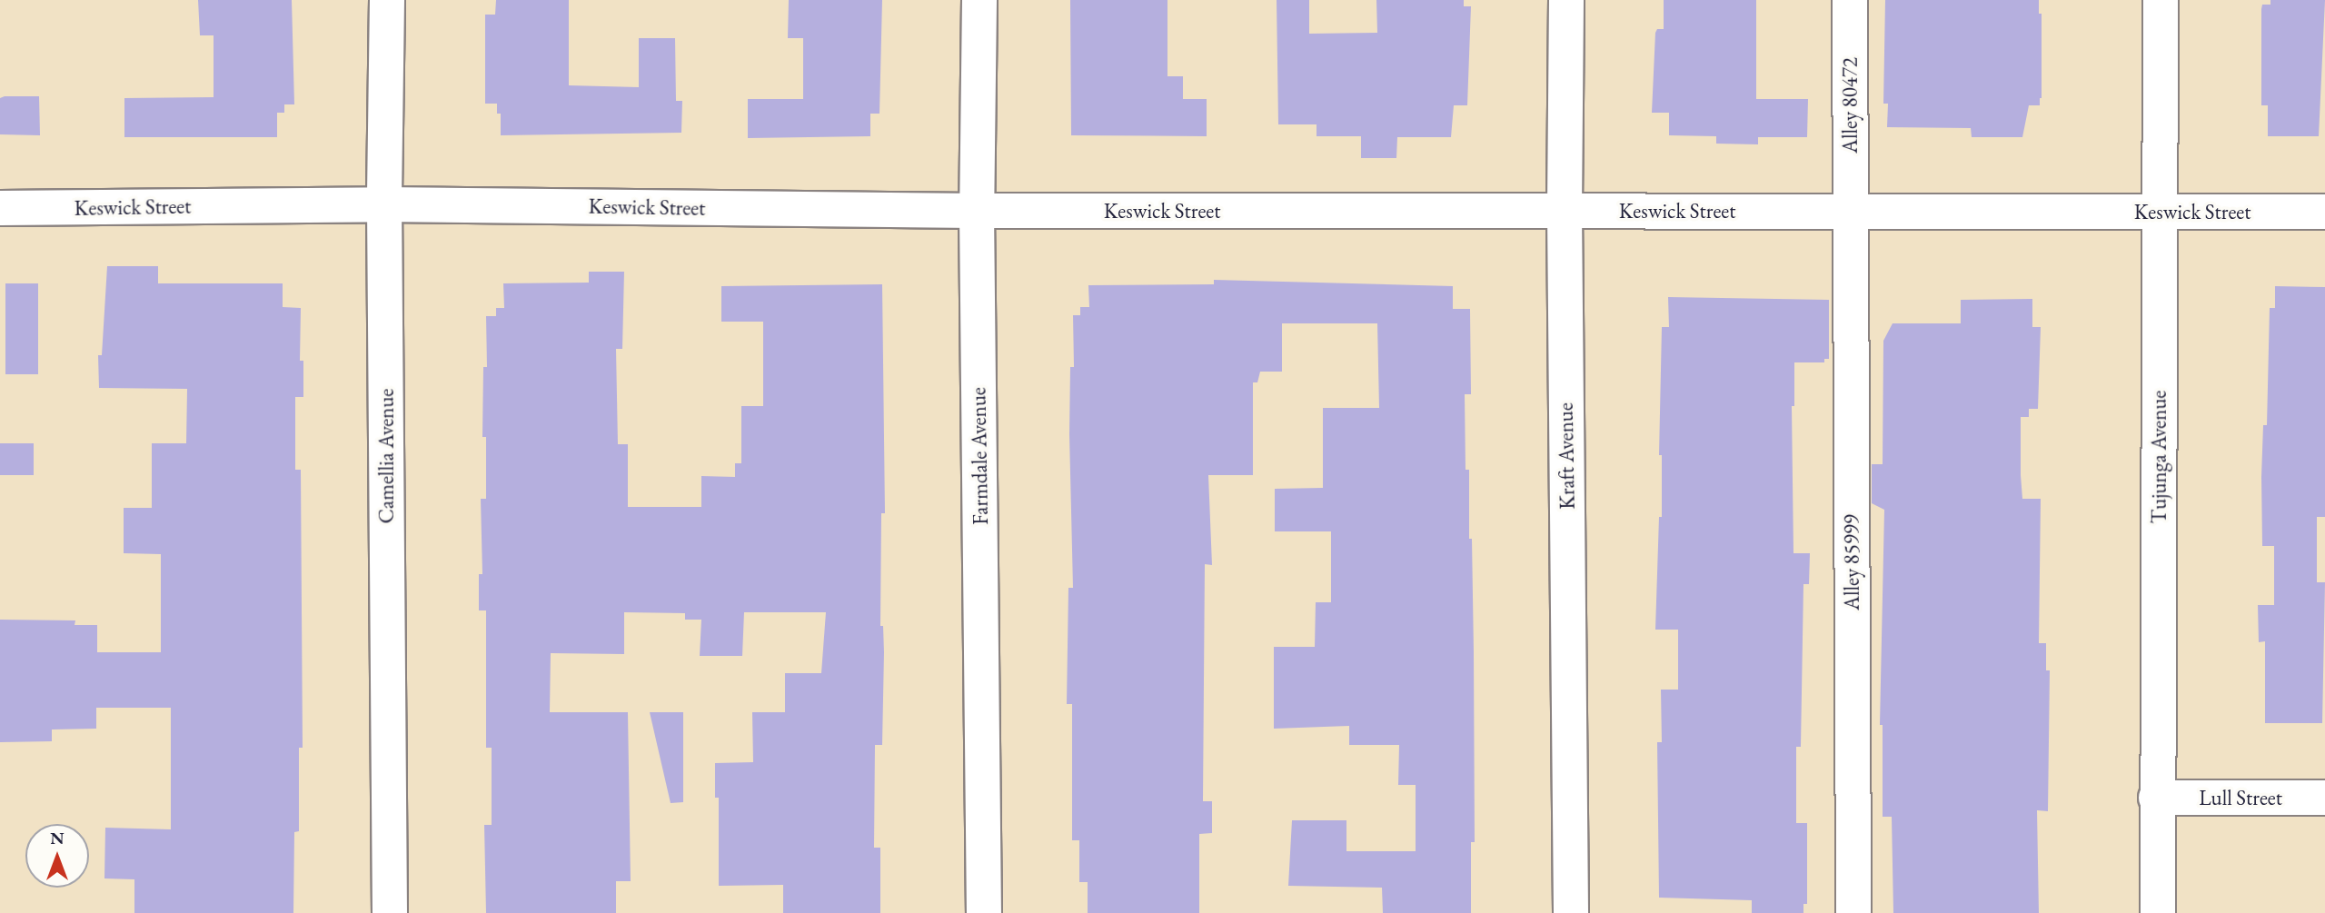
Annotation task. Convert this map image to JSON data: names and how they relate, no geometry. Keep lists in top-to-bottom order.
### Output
{
  "streets": {
    "street": [
      "Alley 80472",
      "Keswick Street",
      "Camellia Avenue",
      "Farmdale Avenue",
      "Kraft Avenue",
      "Tujunga Avenue",
      "Alley 85999",
      "Lull Street"
    ]
  },
  "crossings": [
    ["Alley 80472", "Keswick Street"],
    ["Alley 80472", "Alley 85999"],
    ["Keswick Street", "Camellia Avenue"],
    ["Keswick Street", "Farmdale Avenue"],
    ["Keswick Street", "Kraft Avenue"],
    ["Keswick Street", "Tujunga Avenue"],
    ["Keswick Street", "Alley 85999"],
    ["Tujunga Avenue", "Lull Street"]
  ],
  "north": "top"
}
